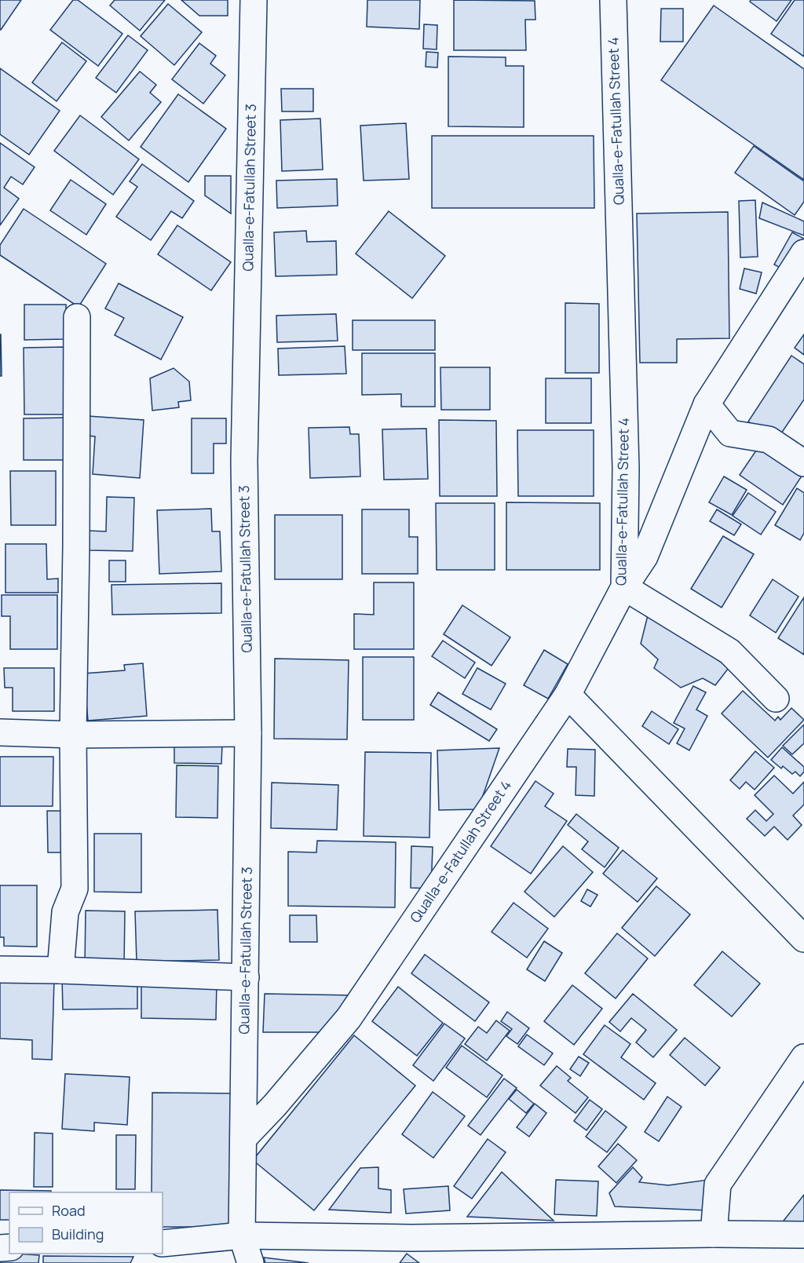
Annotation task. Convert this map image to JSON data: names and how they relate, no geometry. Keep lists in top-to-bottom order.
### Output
{
  "streets": {
    "street": ["Qualla-e-Fatullah Street 4", "Qualla-e-Fatullah Street 3"]
  },
  "crossings": [
    ["Qualla-e-Fatullah Street 4", "Qualla-e-Fatullah Street 3"]
  ],
  "legend": ["Road", "Building"]
}
